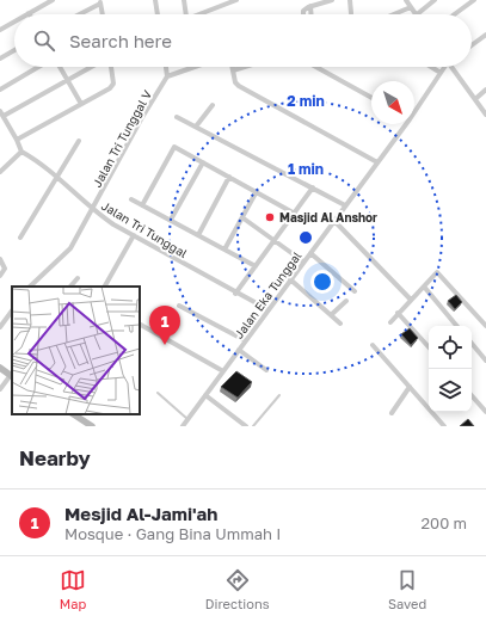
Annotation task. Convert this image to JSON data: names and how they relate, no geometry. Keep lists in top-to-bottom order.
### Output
{
  "streets": {
    "street": ["Jalan Tri Tunggal V", "Jalan Tri Tunggal", "Jalan Eka Tunggal"]
  },
  "crossings": [
    ["Jalan Tri Tunggal V", "Jalan Tri Tunggal"],
    ["Jalan Tri Tunggal", "Jalan Eka Tunggal"]
  ],
  "places": ["Masjid Al Anshor"],
  "north": "bottom right",
  "page": {
    "search": "Search here",
    "pins": "1",
    "heading": "Nearby",
    "list": [
      {
        "mark": "1",
        "name": "Mesjid Al-Jami'ah",
        "note": "Mosque · Gang Bina Ummah I",
        "value": "200 m"
      }
    ],
    "nav": ["Map", "Directions", "Saved"]
  },
  "rings": ["2 min", "1 min"]
}
